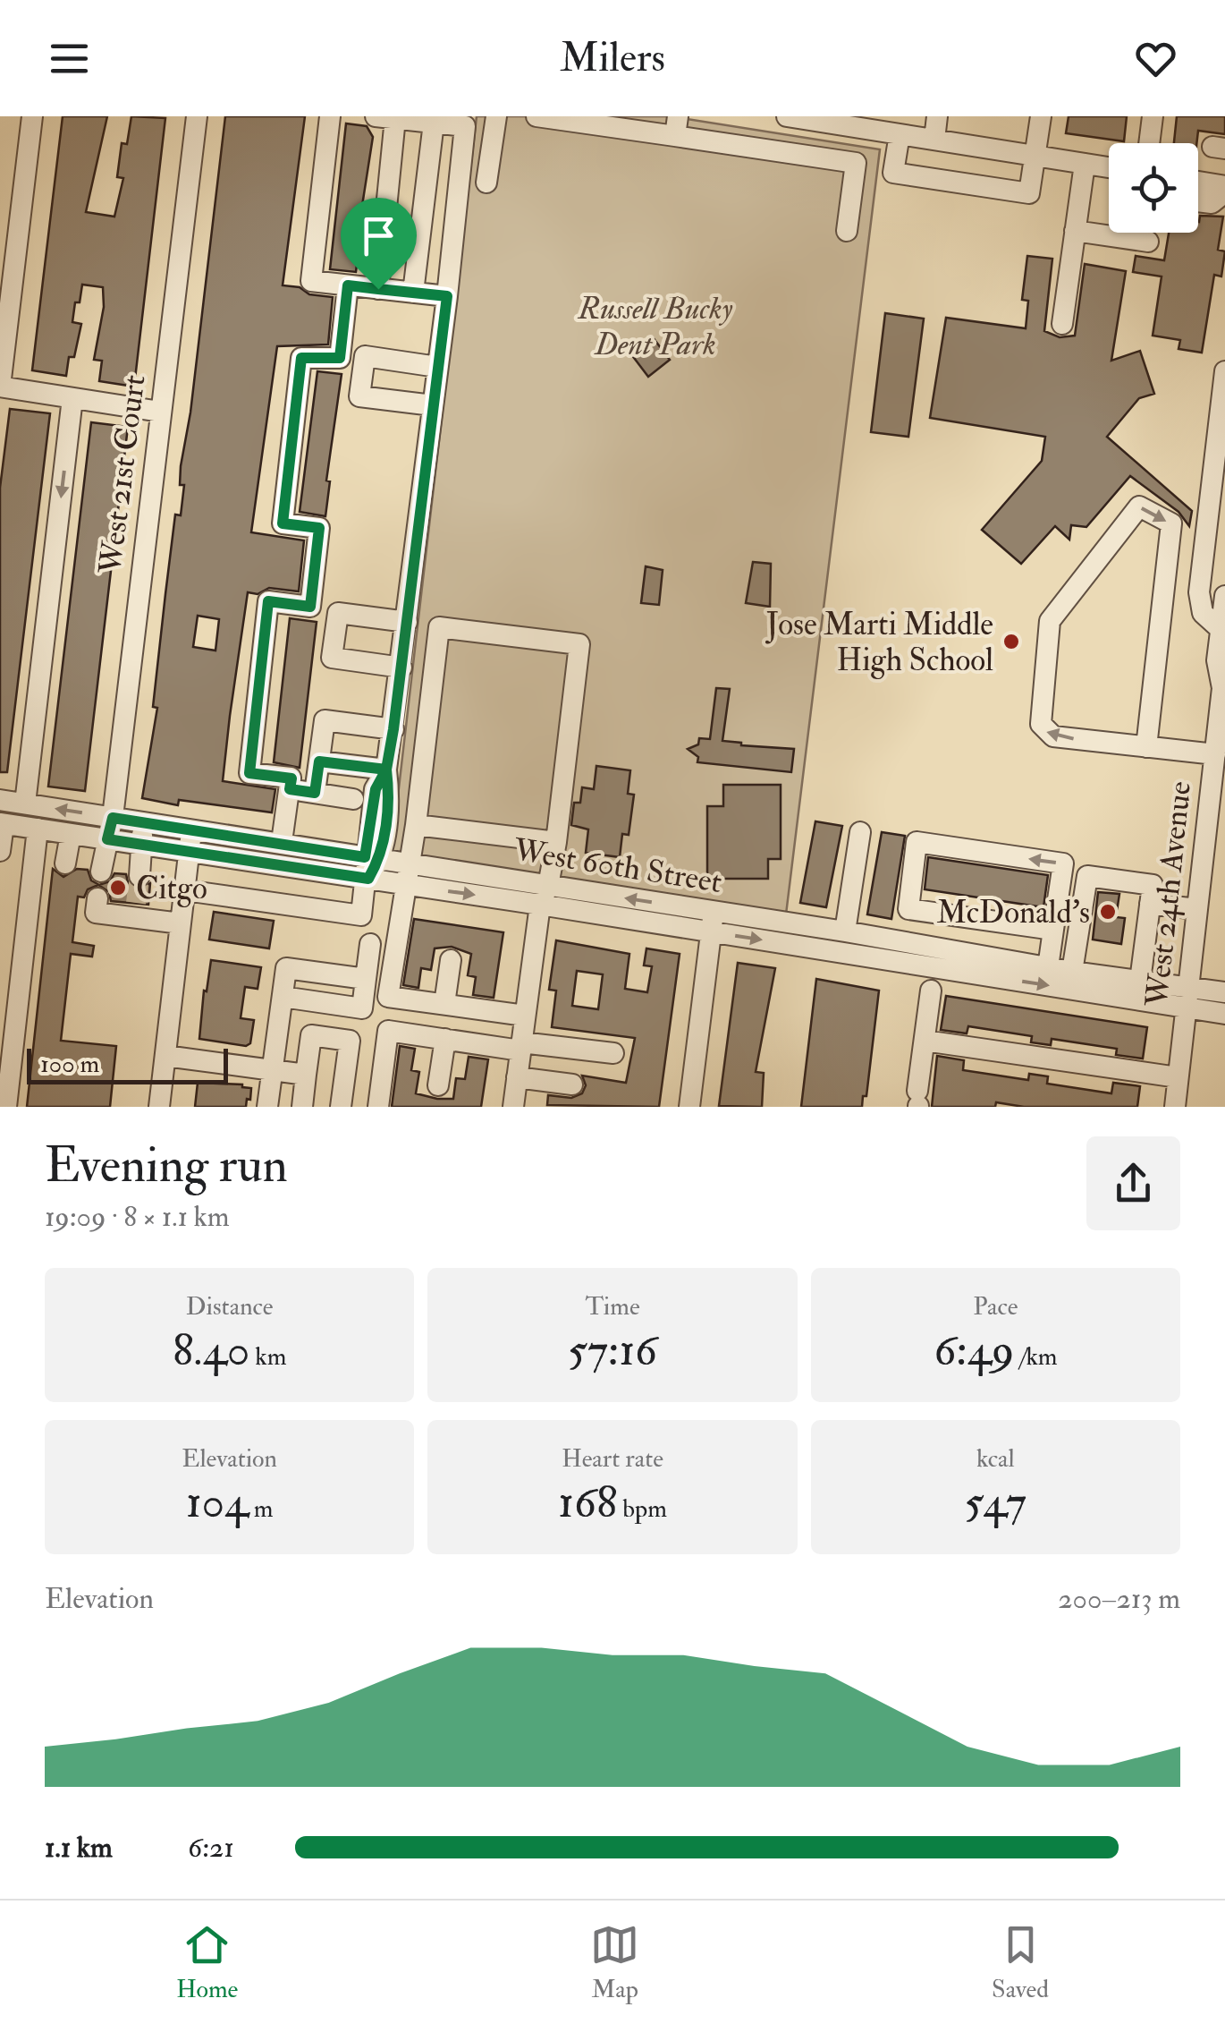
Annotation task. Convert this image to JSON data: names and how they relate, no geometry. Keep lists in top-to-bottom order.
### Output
{
  "streets": {
    "street": ["West 21st Court", "West 60th Street", "West 24th Avenue"]
  },
  "crossings": [
    ["West 21st Court", "West 60th Street"],
    ["West 60th Street", "West 24th Avenue"]
  ],
  "parks": ["Russell Bucky Dent Park"],
  "places": ["Jose Marti Middle High School", "Citgo", "McDonald's"],
  "scale_bar": "100 m",
  "page": {
    "header": "Milers",
    "scale": "100 m",
    "heading": ["Evening run", "19:09 · 8 × 1.1 km"],
    "stats": [
      ["Distance", "8.40 km"],
      ["Time", "57:16"],
      ["Pace", "6:49 /km"],
      ["Elevation", "104 m"],
      ["Heart rate", "168 bpm"],
      ["kcal", "547"]
    ],
    "chart": ["Elevation", "200–213 m"],
    "list": [
      {
        "name": "1.1 km",
        "note": "6:21"
      }
    ],
    "tabs": ["Home", "Map", "Saved"]
  }
}
